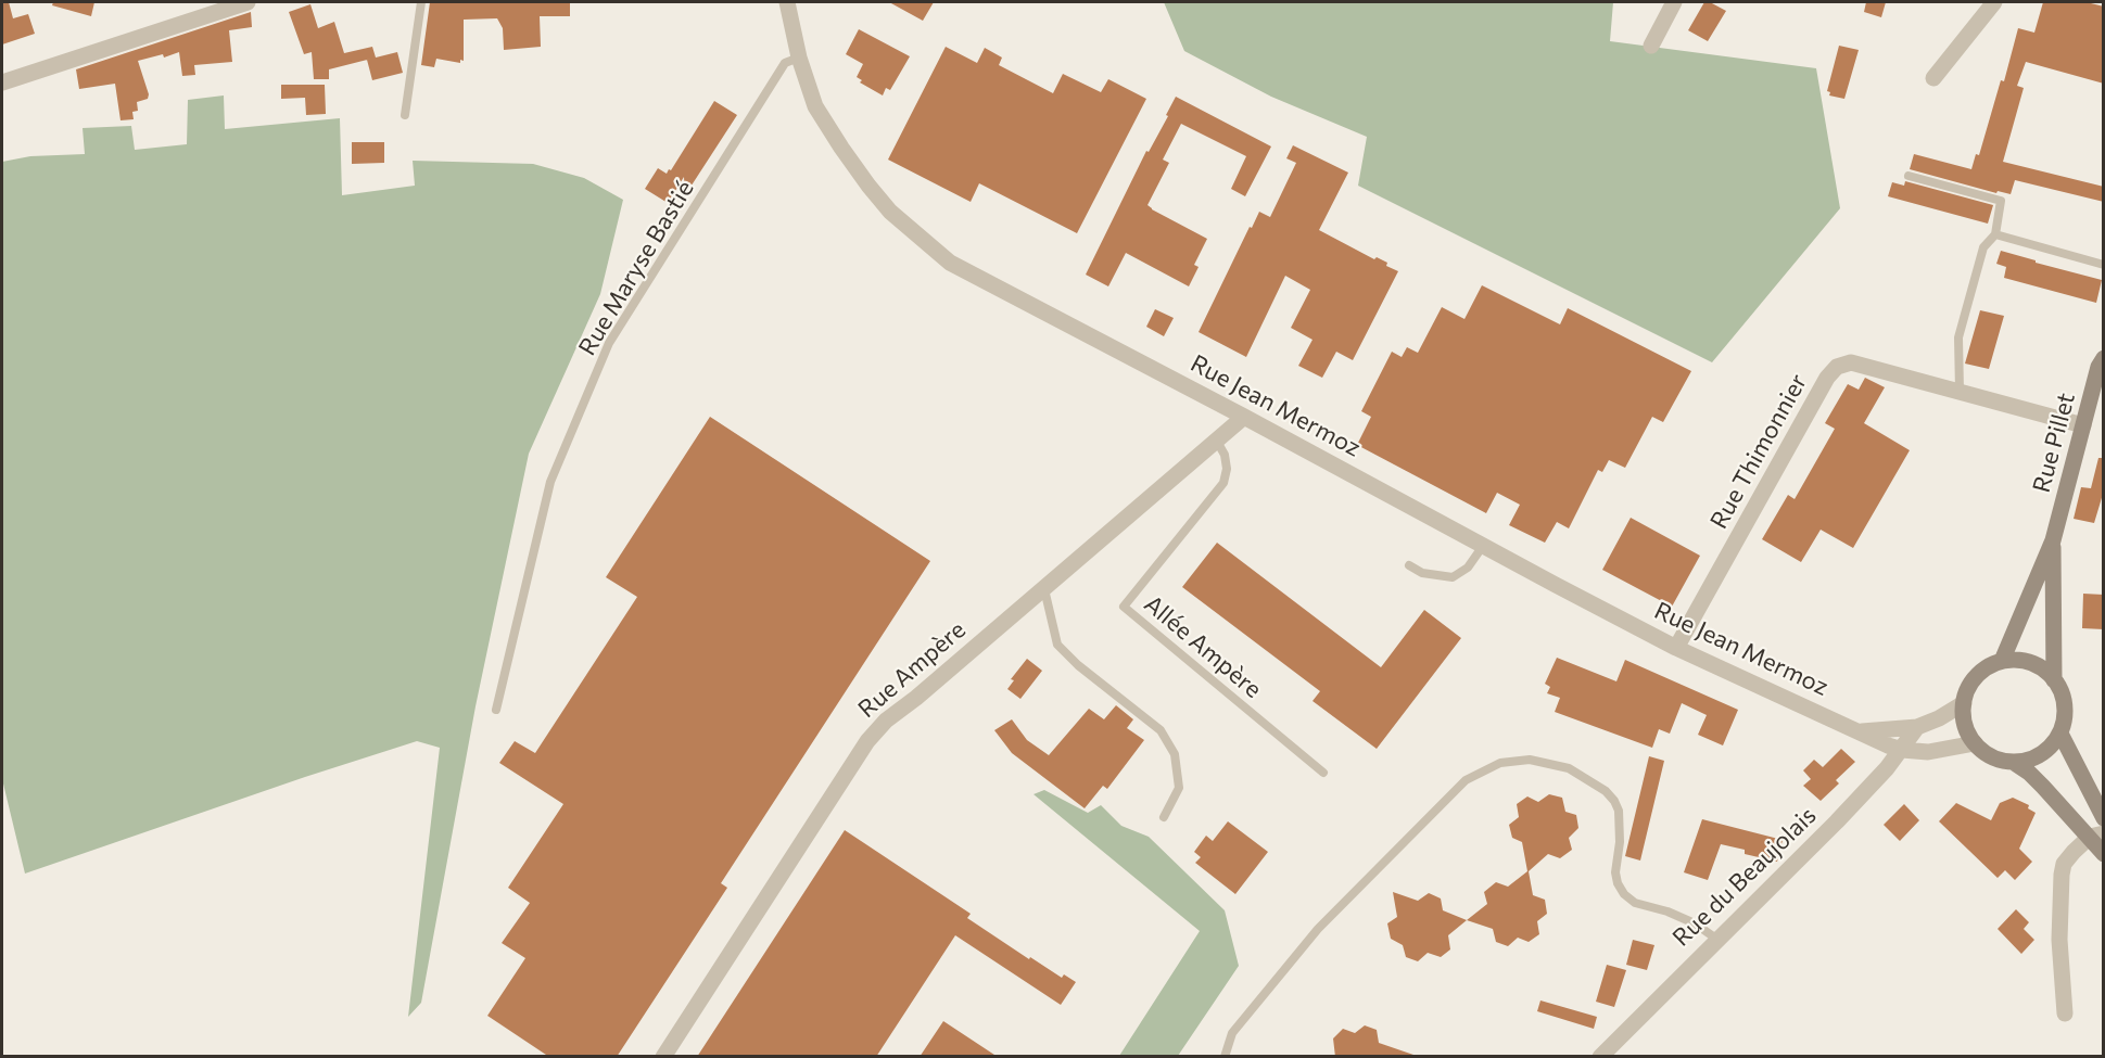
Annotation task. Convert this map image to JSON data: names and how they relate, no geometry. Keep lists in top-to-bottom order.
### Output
{
  "streets": {
    "street": [
      "Rue Jean Mermoz",
      "Rue Pillet",
      "Rue Thimonnier",
      "Rue Ampère",
      "Rue du Beaujolais"
    ],
    "lane": ["Rue Maryse Bastié", "Allée Ampère"]
  },
  "crossings": [
    ["Rue Maryse Bastié", "Rue Jean Mermoz"],
    ["Rue Jean Mermoz", "Rue Pillet"],
    ["Rue Jean Mermoz", "Rue Thimonnier"],
    ["Rue Jean Mermoz", "Rue Ampère"],
    ["Rue Jean Mermoz", "Rue du Beaujolais"],
    ["Rue Pillet", "Rue Thimonnier"],
    ["Allée Ampère", "Rue Ampère"]
  ]
}
